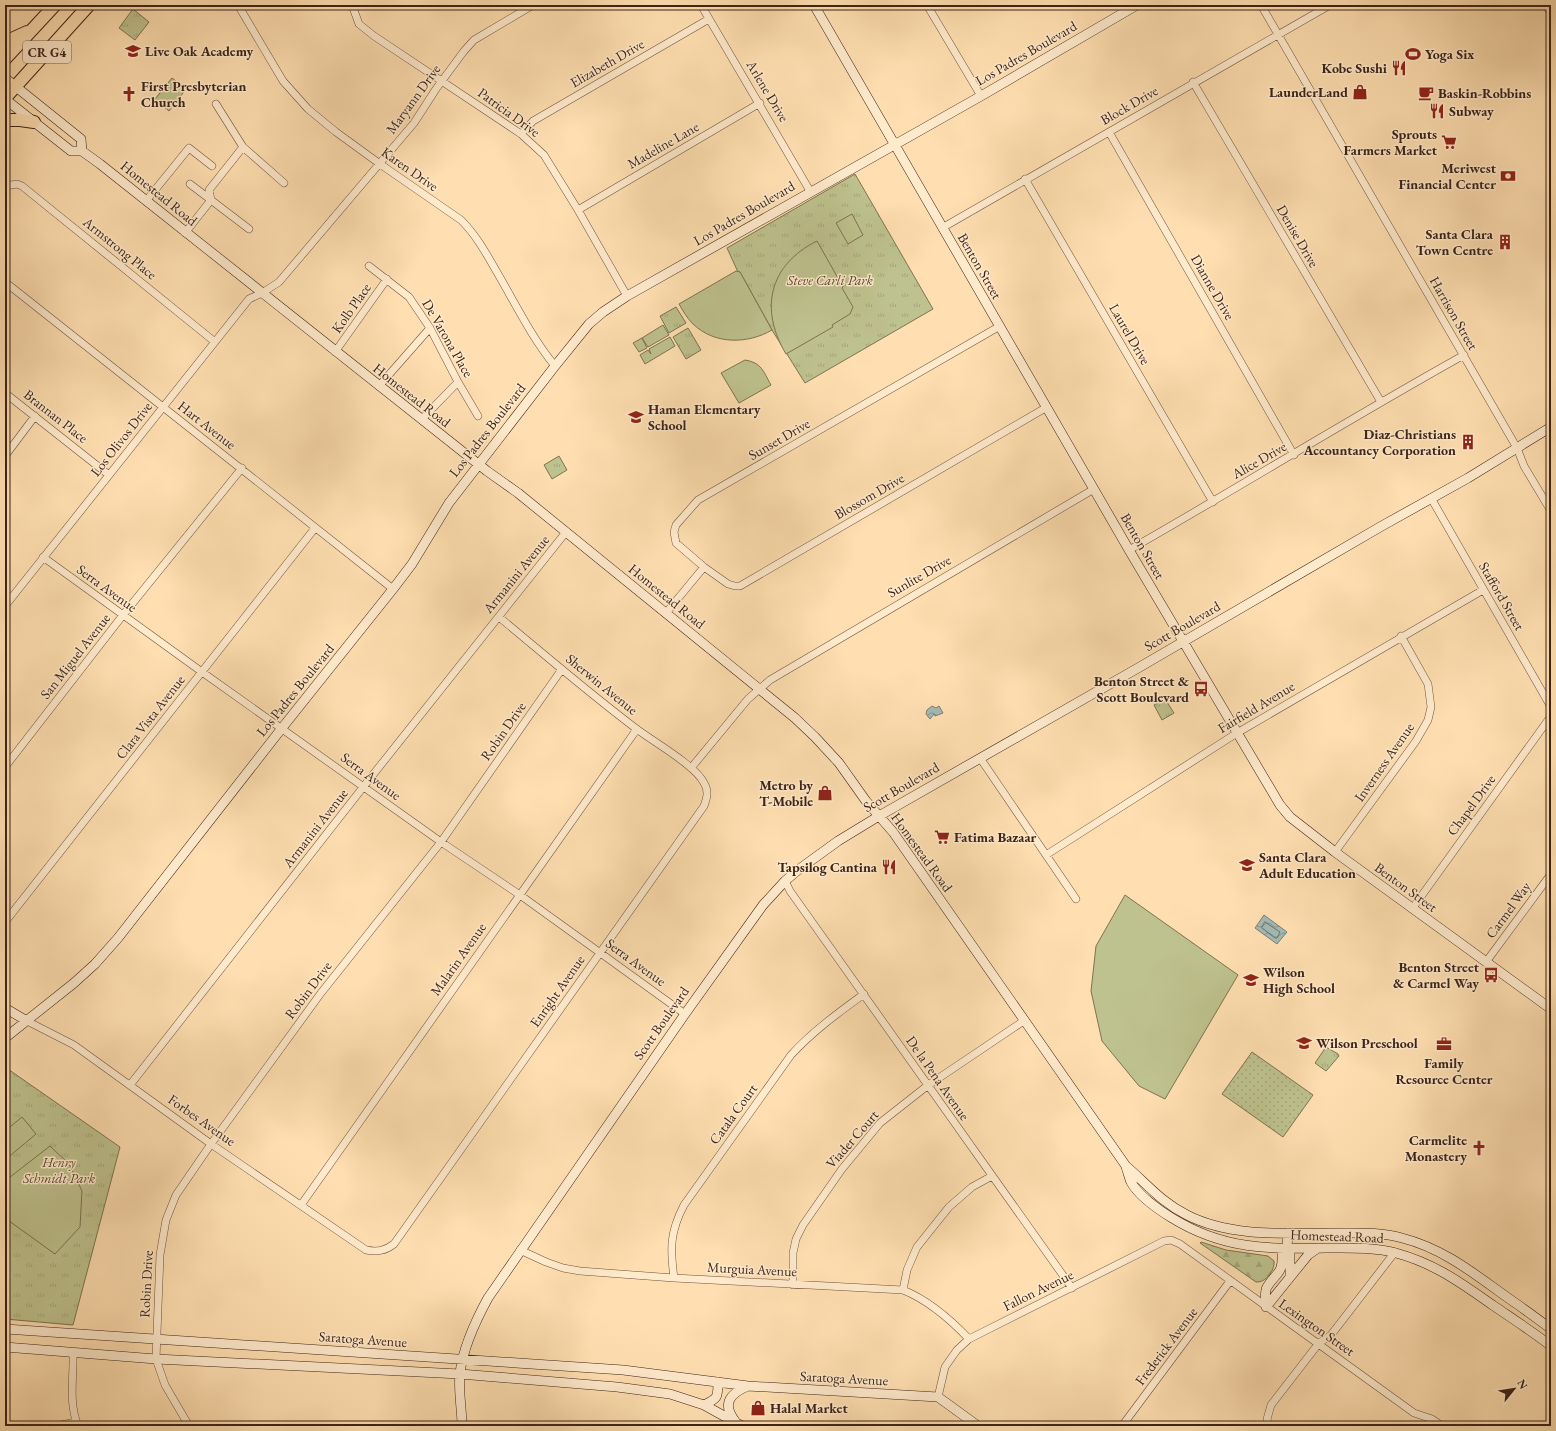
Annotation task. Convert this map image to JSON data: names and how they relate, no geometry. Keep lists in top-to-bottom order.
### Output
{
  "streets": {
    "highway": ["CR G4"],
    "main road": [
      "Los Padres Boulevard",
      "Homestead Road",
      "Benton Street",
      "Scott Boulevard",
      "Forbes Avenue",
      "Saratoga Avenue"
    ],
    "street": [
      "Elizabeth Drive",
      "Arlene Drive",
      "Maryann Drive",
      "Block Drive",
      "Patricia Drive",
      "Madeline Lane",
      "Karen Drive",
      "Denise Drive",
      "Armstrong Place",
      "Dianne Drive",
      "Kolb Place",
      "Harrison Street",
      "Laurel Drive",
      "De Varona Place",
      "Brannan Place",
      "Hart Avenue",
      "Los Olivos Drive",
      "Sunset Drive",
      "Alice Drive",
      "Blossom Drive",
      "Armanini Avenue",
      "Sunlite Drive",
      "Serra Avenue",
      "Stafford Street",
      "San Miguel Avenue",
      "Sherwin Avenue",
      "Fairfield Avenue",
      "Clara Vista Avenue",
      "Robin Drive",
      "Inverness Avenue",
      "Chapel Drive",
      "Carmel Way",
      "Malarin Avenue",
      "Enright Avenue",
      "De la Pena Avenue",
      "Catala Court",
      "Viader Court",
      "Murguia Avenue",
      "Fallon Avenue",
      "Lexington Street",
      "Frederick Avenue"
    ]
  },
  "crossings": [
    ["CR G4", "Homestead Road"],
    ["Los Padres Boulevard", "Arlene Drive"],
    ["Los Padres Boulevard", "Patricia Drive"],
    ["Los Padres Boulevard", "Karen Drive"],
    ["Los Padres Boulevard", "Homestead Road"],
    ["Los Padres Boulevard", "Benton Street"],
    ["Los Padres Boulevard", "Hart Avenue"],
    ["Los Padres Boulevard", "Serra Avenue"],
    ["Los Padres Boulevard", "Forbes Avenue"],
    ["Elizabeth Drive", "Arlene Drive"],
    ["Elizabeth Drive", "Patricia Drive"],
    ["Arlene Drive", "Madeline Lane"],
    ["Maryann Drive", "Patricia Drive"],
    ["Maryann Drive", "Karen Drive"],
    ["Maryann Drive", "Homestead Road"],
    ["Maryann Drive", "Los Olivos Drive"],
    ["Block Drive", "Denise Drive"],
    ["Block Drive", "Benton Street"],
    ["Block Drive", "Dianne Drive"],
    ["Block Drive", "Harrison Street"],
    ["Block Drive", "Laurel Drive"],
    ["Patricia Drive", "Madeline Lane"],
    ["Homestead Road", "Kolb Place"],
    ["Homestead Road", "Los Olivos Drive"],
    ["Homestead Road", "Armanini Avenue"],
    ["Homestead Road", "Sunlite Drive"],
    ["Homestead Road", "Scott Boulevard"],
    ["Homestead Road", "Viader Court"],
    ["Denise Drive", "Alice Drive"],
    ["Armstrong Place", "Los Olivos Drive"],
    ["Benton Street", "Sunset Drive"],
    ["Benton Street", "Alice Drive"],
    ["Benton Street", "Blossom Drive"],
    ["Benton Street", "Sunlite Drive"],
    ["Benton Street", "Scott Boulevard"],
    ["Benton Street", "Fairfield Avenue"],
    ["Benton Street", "Inverness Avenue"],
    ["Benton Street", "Chapel Drive"],
    ["Benton Street", "Carmel Way"],
    ["Dianne Drive", "Alice Drive"],
    ["Kolb Place", "De Varona Place"],
    ["Harrison Street", "Alice Drive"],
    ["Harrison Street", "Scott Boulevard"],
    ["Laurel Drive", "Alice Drive"],
    ["Brannan Place", "Los Olivos Drive"],
    ["Hart Avenue", "Los Olivos Drive"],
    ["Hart Avenue", "San Miguel Avenue"],
    ["Hart Avenue", "Clara Vista Avenue"],
    ["Los Olivos Drive", "Serra Avenue"],
    ["Sunset Drive", "Blossom Drive"],
    ["Armanini Avenue", "Serra Avenue"],
    ["Armanini Avenue", "Sherwin Avenue"],
    ["Armanini Avenue", "Forbes Avenue"],
    ["Serra Avenue", "Scott Boulevard"],
    ["Serra Avenue", "San Miguel Avenue"],
    ["Serra Avenue", "Clara Vista Avenue"],
    ["Serra Avenue", "Robin Drive"],
    ["Serra Avenue", "Malarin Avenue"],
    ["Serra Avenue", "Enright Avenue"],
    ["Stafford Street", "Scott Boulevard"],
    ["Stafford Street", "Fairfield Avenue"],
    ["Scott Boulevard", "De la Pena Avenue"],
    ["Scott Boulevard", "Murguia Avenue"],
    ["Scott Boulevard", "Saratoga Avenue"],
    ["Sherwin Avenue", "Robin Drive"],
    ["Sherwin Avenue", "Malarin Avenue"],
    ["Sherwin Avenue", "Enright Avenue"],
    ["Fairfield Avenue", "Inverness Avenue"],
    ["Robin Drive", "Forbes Avenue"],
    ["Robin Drive", "Saratoga Avenue"],
    ["Malarin Avenue", "Forbes Avenue"],
    ["Enright Avenue", "Forbes Avenue"],
    ["De la Pena Avenue", "Catala Court"],
    ["De la Pena Avenue", "Viader Court"],
    ["De la Pena Avenue", "Fallon Avenue"],
    ["Catala Court", "Murguia Avenue"],
    ["Viader Court", "Murguia Avenue"],
    ["Murguia Avenue", "Fallon Avenue"],
    ["Fallon Avenue", "Lexington Street"],
    ["Fallon Avenue", "Saratoga Avenue"],
    ["Lexington Street", "Frederick Avenue"]
  ],
  "parks": ["Steve Carli Park", "Henry Schmidt Park"],
  "places": {
    "school or university": [
      "Live Oak Academy",
      "Haman Elementary School",
      "Santa Clara Adult Education",
      "Wilson High School",
      "Wilson Preschool"
    ],
    "sports": ["Yoga Six"],
    "restaurant": ["Kobe Sushi", "Subway", "Tapsilog Cantina"],
    "shop": ["LaunderLand", "Metro by T-Mobile", "Halal Market"],
    "cafe": ["Baskin-Robbins"],
    "church": ["First Presbyterian Church", "Carmelite Monastery"],
    "supermarket": ["Sprouts Farmers Market", "Fatima Bazaar"],
    "bank": ["Meriwest Financial Center"],
    "building": ["Santa Clara Town Centre", "Diaz-Christians Accountancy Corporation"],
    "bus stop": ["Benton Street & Scott Boulevard", "Benton Street & Carmel Way"],
    "office": ["Family Resource Center"]
  },
  "north": "top right"
}
